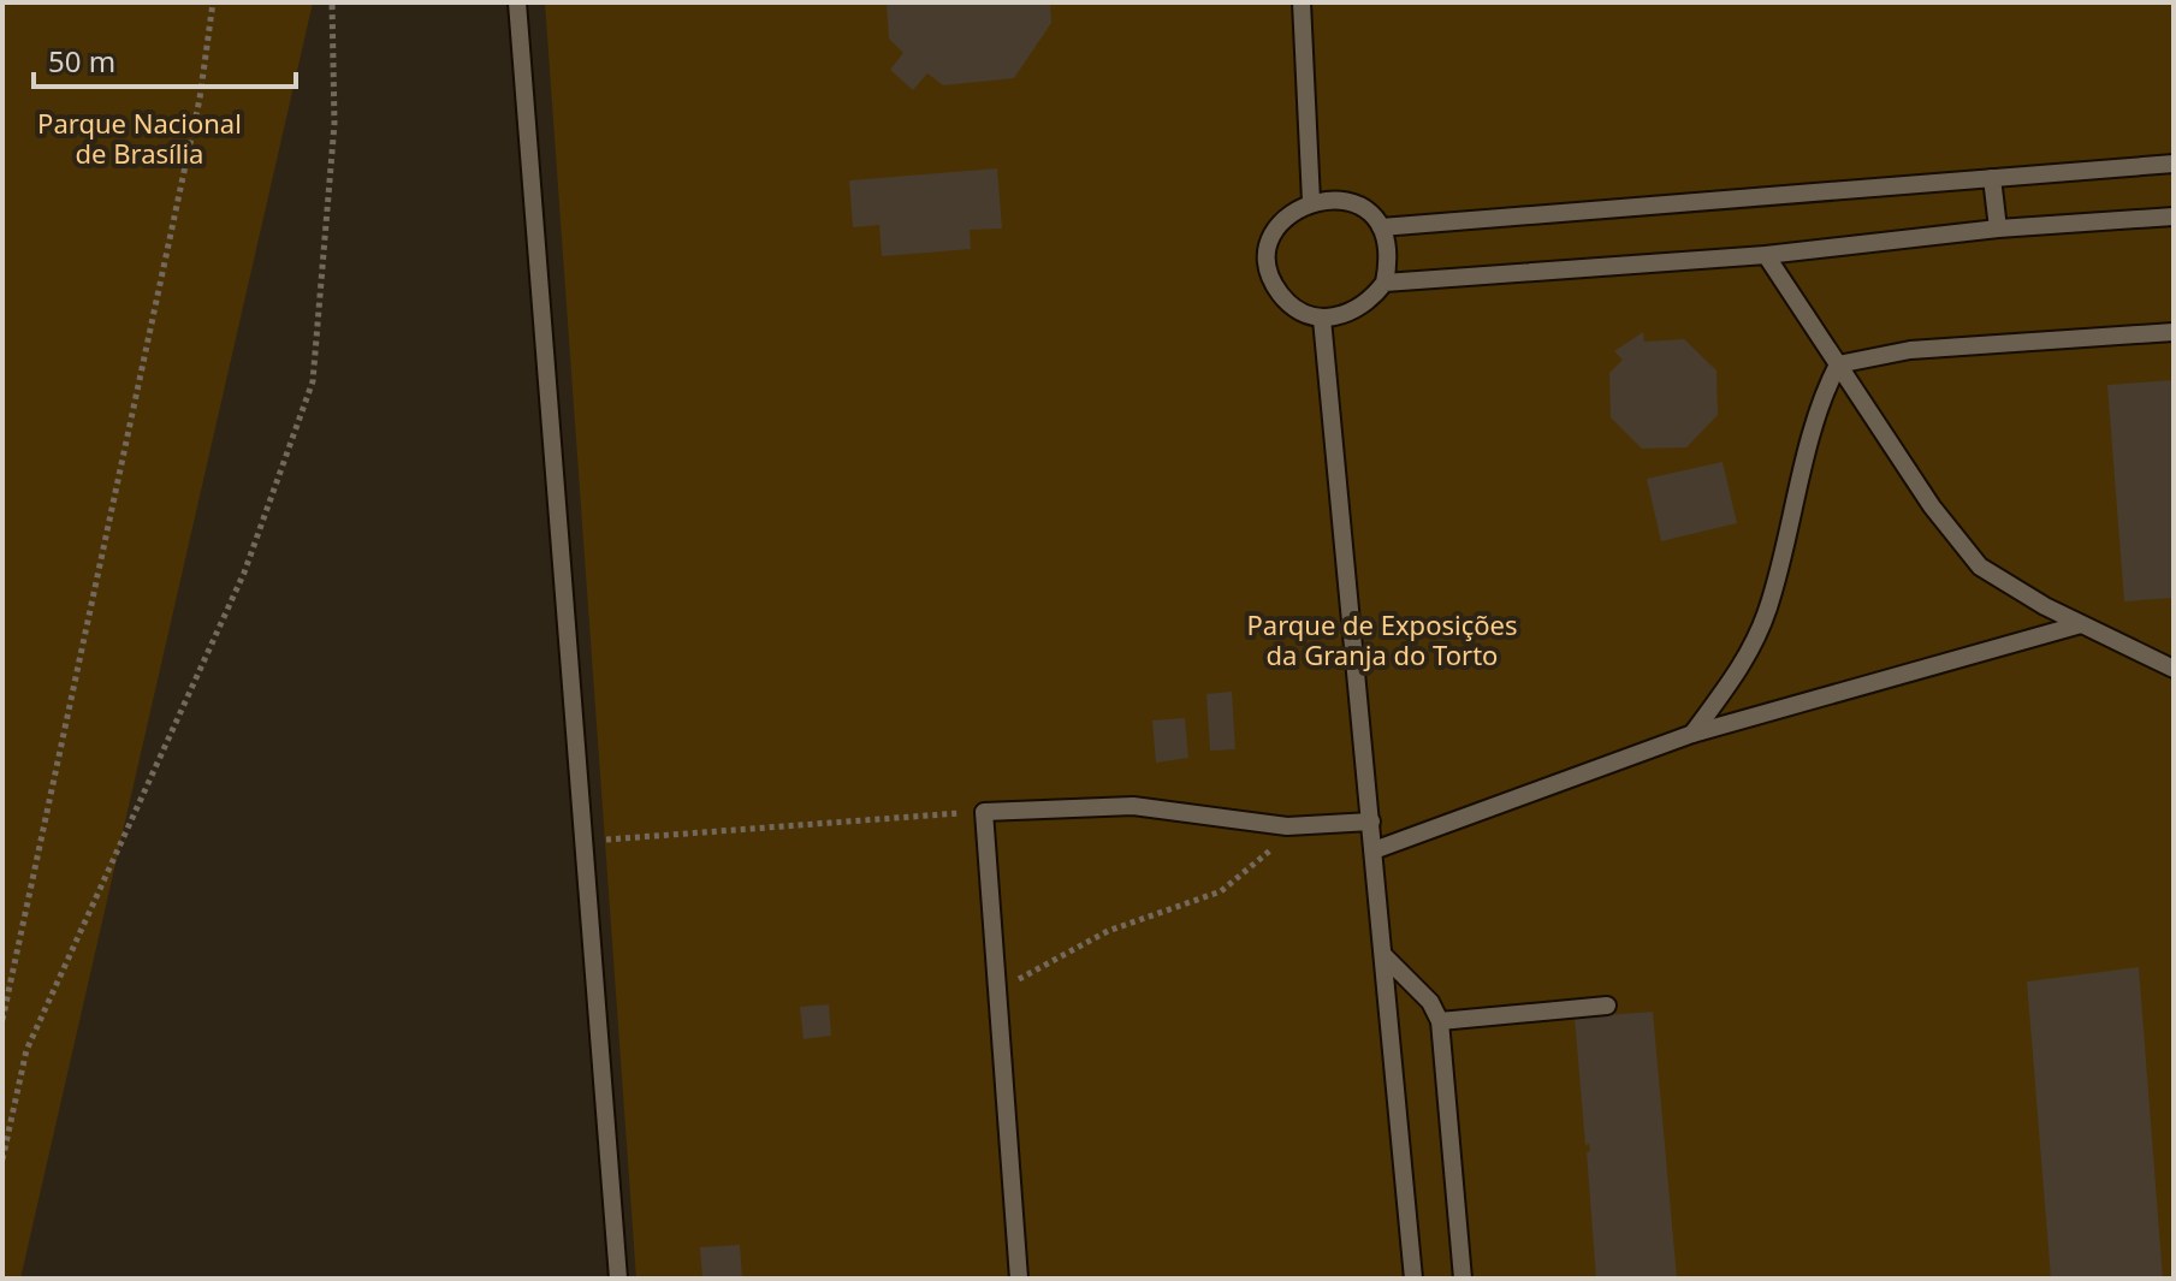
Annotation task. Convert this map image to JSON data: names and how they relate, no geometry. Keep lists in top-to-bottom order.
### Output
{
  "parks": ["Parque Nacional de Brasília", "Parque de Exposições da Granja do Torto"],
  "scale_bar": "50 m"
}
